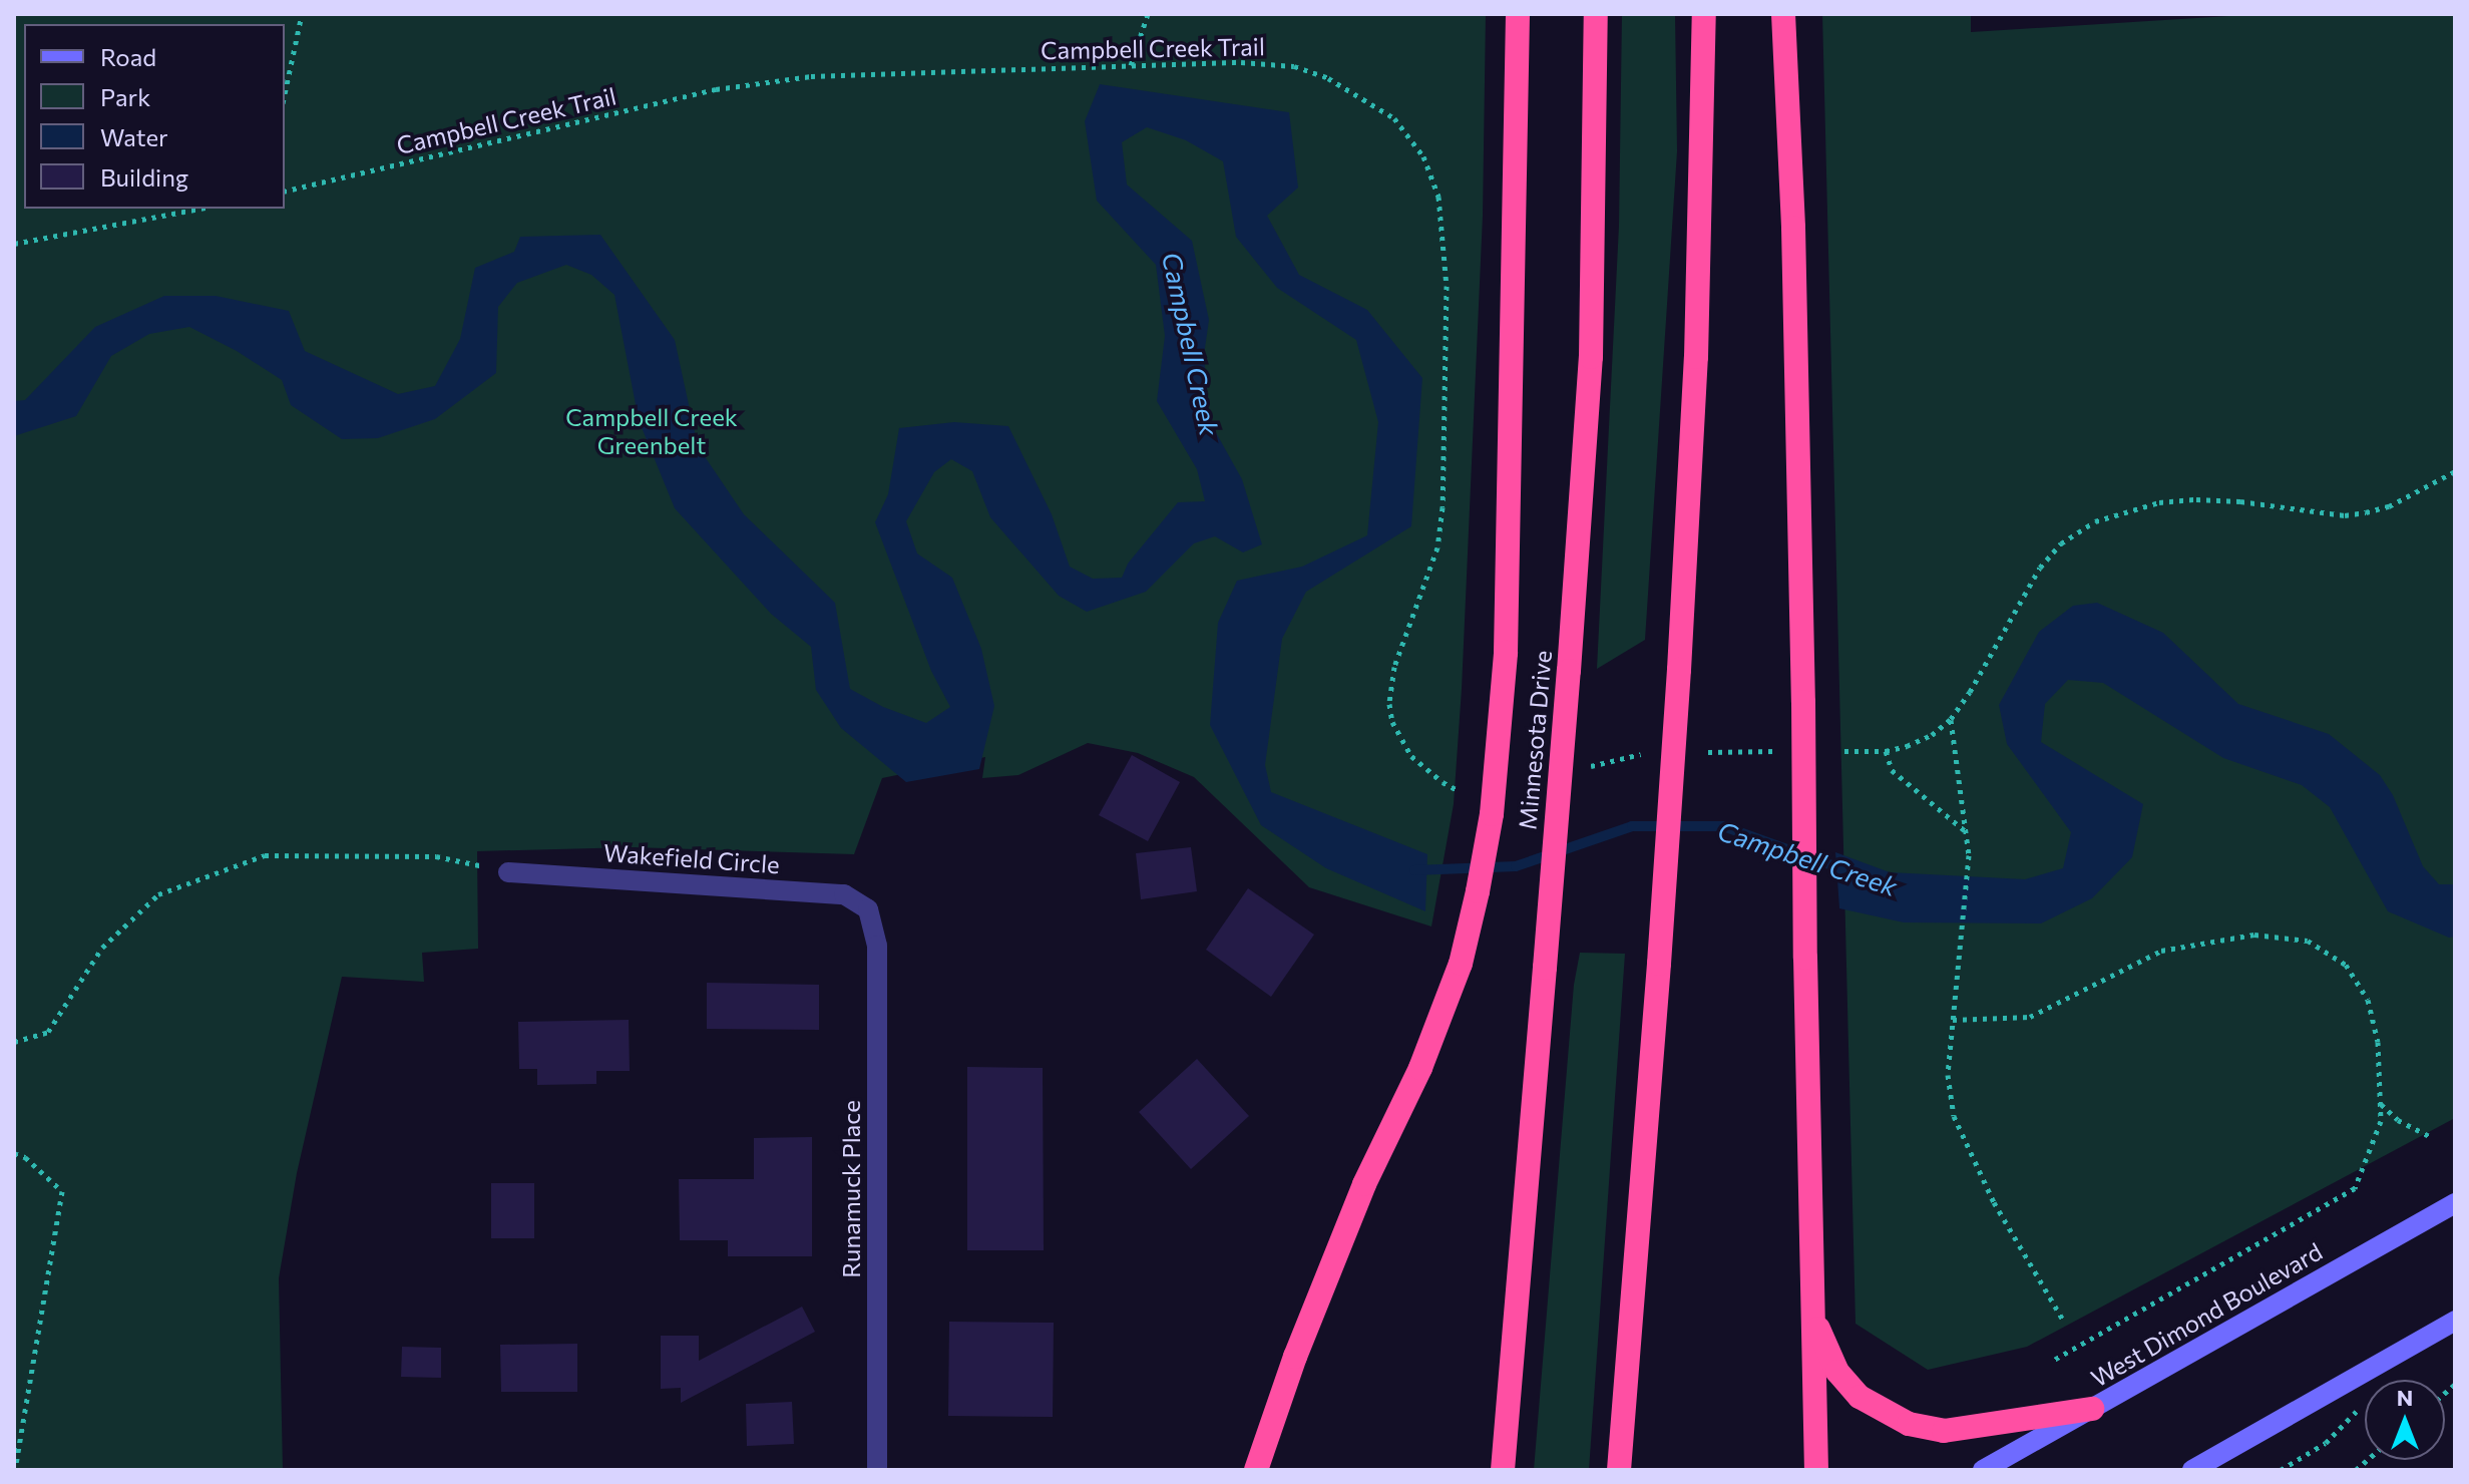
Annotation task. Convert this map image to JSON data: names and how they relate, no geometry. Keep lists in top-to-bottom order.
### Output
{
  "streets": {
    "highway": ["Minnesota Drive"],
    "main road": ["West Dimond Boulevard"],
    "street": ["Wakefield Circle", "Runamuck Place"],
    "path": ["Campbell Creek Trail"]
  },
  "crossings": [
    ["Wakefield Circle", "Runamuck Place"]
  ],
  "water": ["Campbell Creek"],
  "parks": ["Campbell Creek Greenbelt"],
  "legend": [
    "Road",
    "Park",
    "Water",
    "Building"
  ],
  "north": "top"
}
